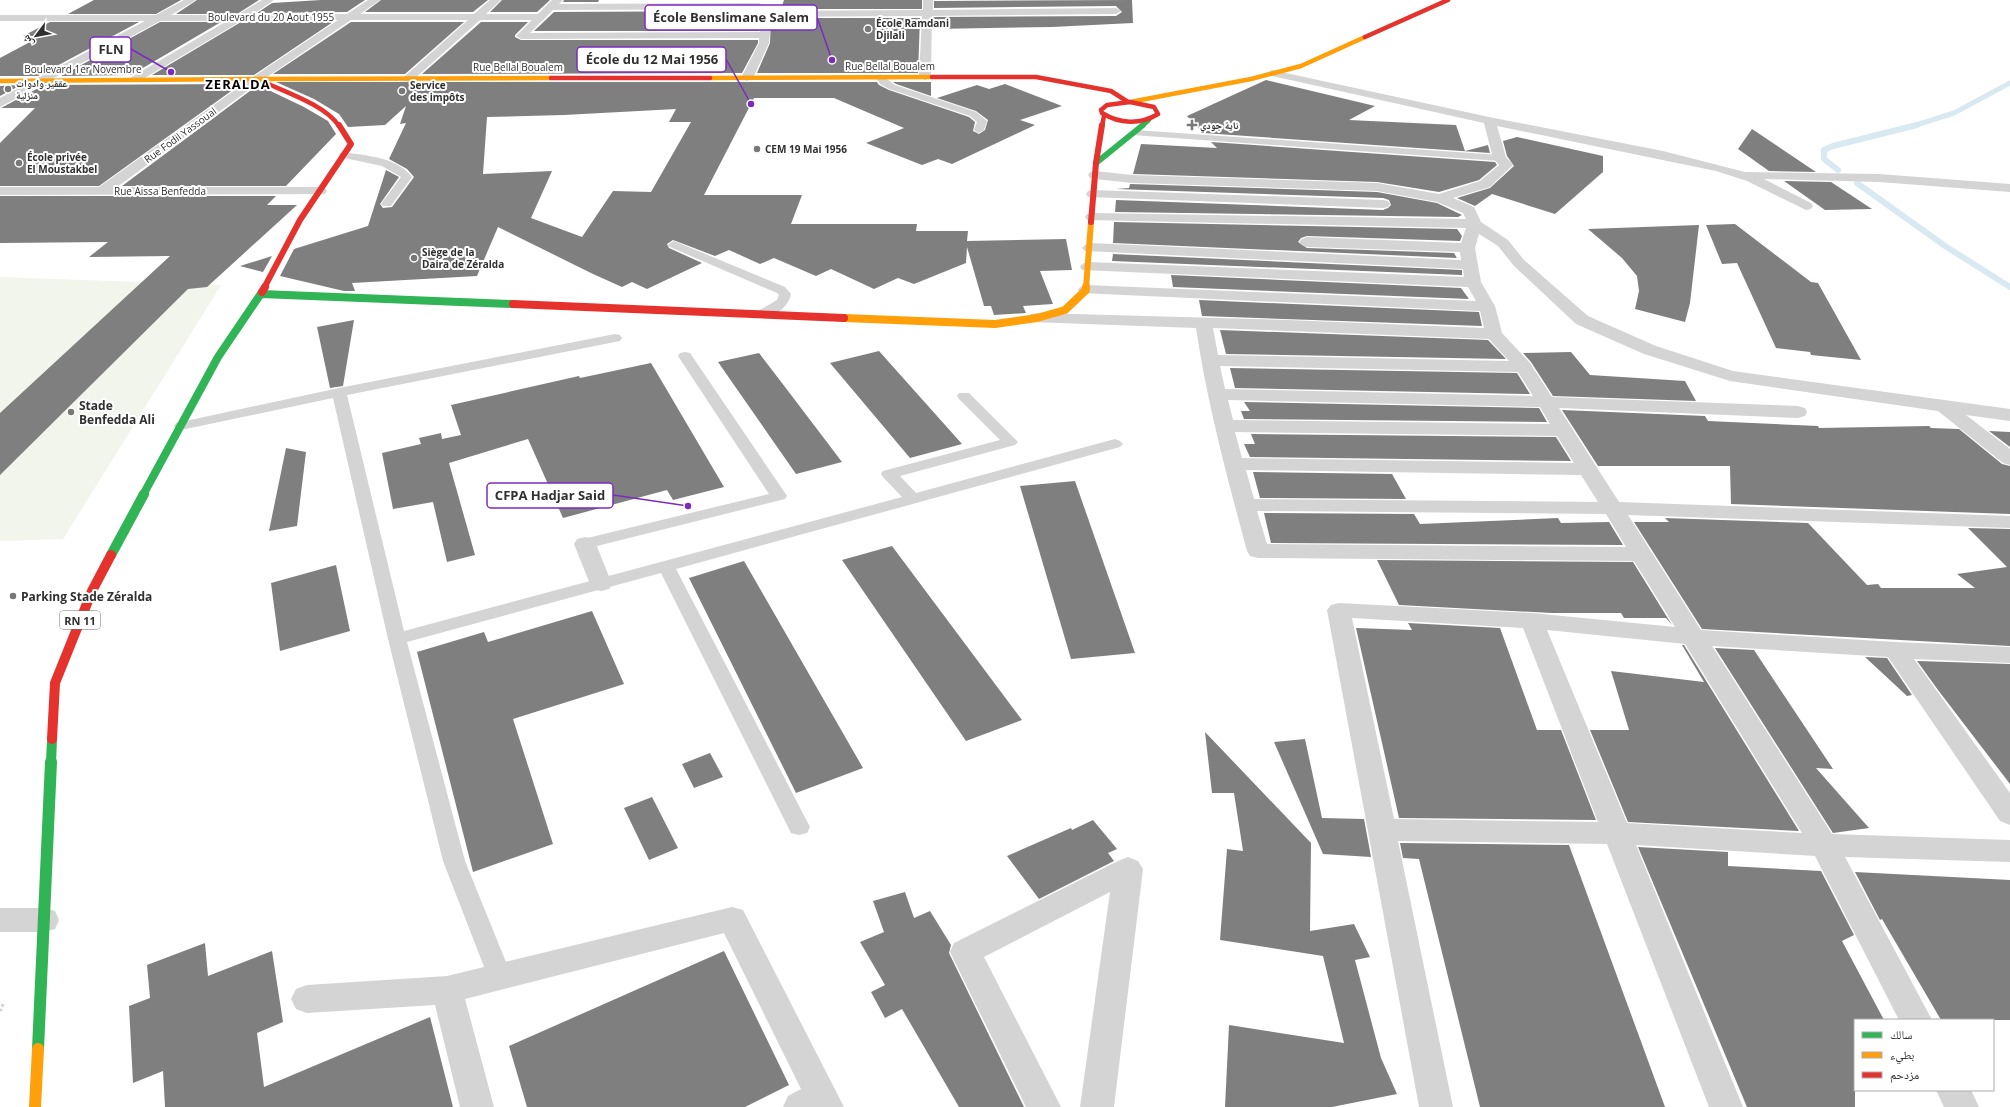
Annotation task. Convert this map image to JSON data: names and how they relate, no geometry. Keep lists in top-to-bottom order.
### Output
{
  "streets": {
    "main road": ["Rue Bellal Boualem", "Boulevard 1er Novembre", "RN 11"],
    "street": ["Boulevard du 20 Aout 1955", "Rue Fodil Yassoual", "Rue Aissa Benfedda"]
  },
  "crossings": [
    ["Boulevard du 20 Aout 1955", "Rue Fodil Yassoual"],
    ["Rue Bellal Boualem", "Boulevard 1er Novembre"],
    ["Rue Bellal Boualem", "Rue Fodil Yassoual"],
    ["Boulevard 1er Novembre", "Rue Fodil Yassoual"],
    ["Boulevard 1er Novembre", "Rue Aissa Benfedda"],
    ["Boulevard 1er Novembre", "RN 11"],
    ["Rue Fodil Yassoual", "Rue Aissa Benfedda"],
    ["Rue Aissa Benfedda", "RN 11"]
  ],
  "districts": ["ZERALDA"],
  "places": {
    "other": [
      "École Ramdani Djilali",
      "École Benslimane Salem",
      "FLN",
      "عققير وادوات منزلية",
      "Service des impôts",
      "École du 12 Mai 1956",
      "CEM 19 Mai 1956",
      "École privée El Moustakbel",
      "Siège de la Daira de Zéralda",
      "Stade Benfedda Ali",
      "CFPA Hadjar Said",
      "Parking Stade Zéralda"
    ],
    "health": ["ناية جودي"]
  },
  "legend": ["سالك", "بطيء", "مزدحم"],
  "north": "bottom left"
}
